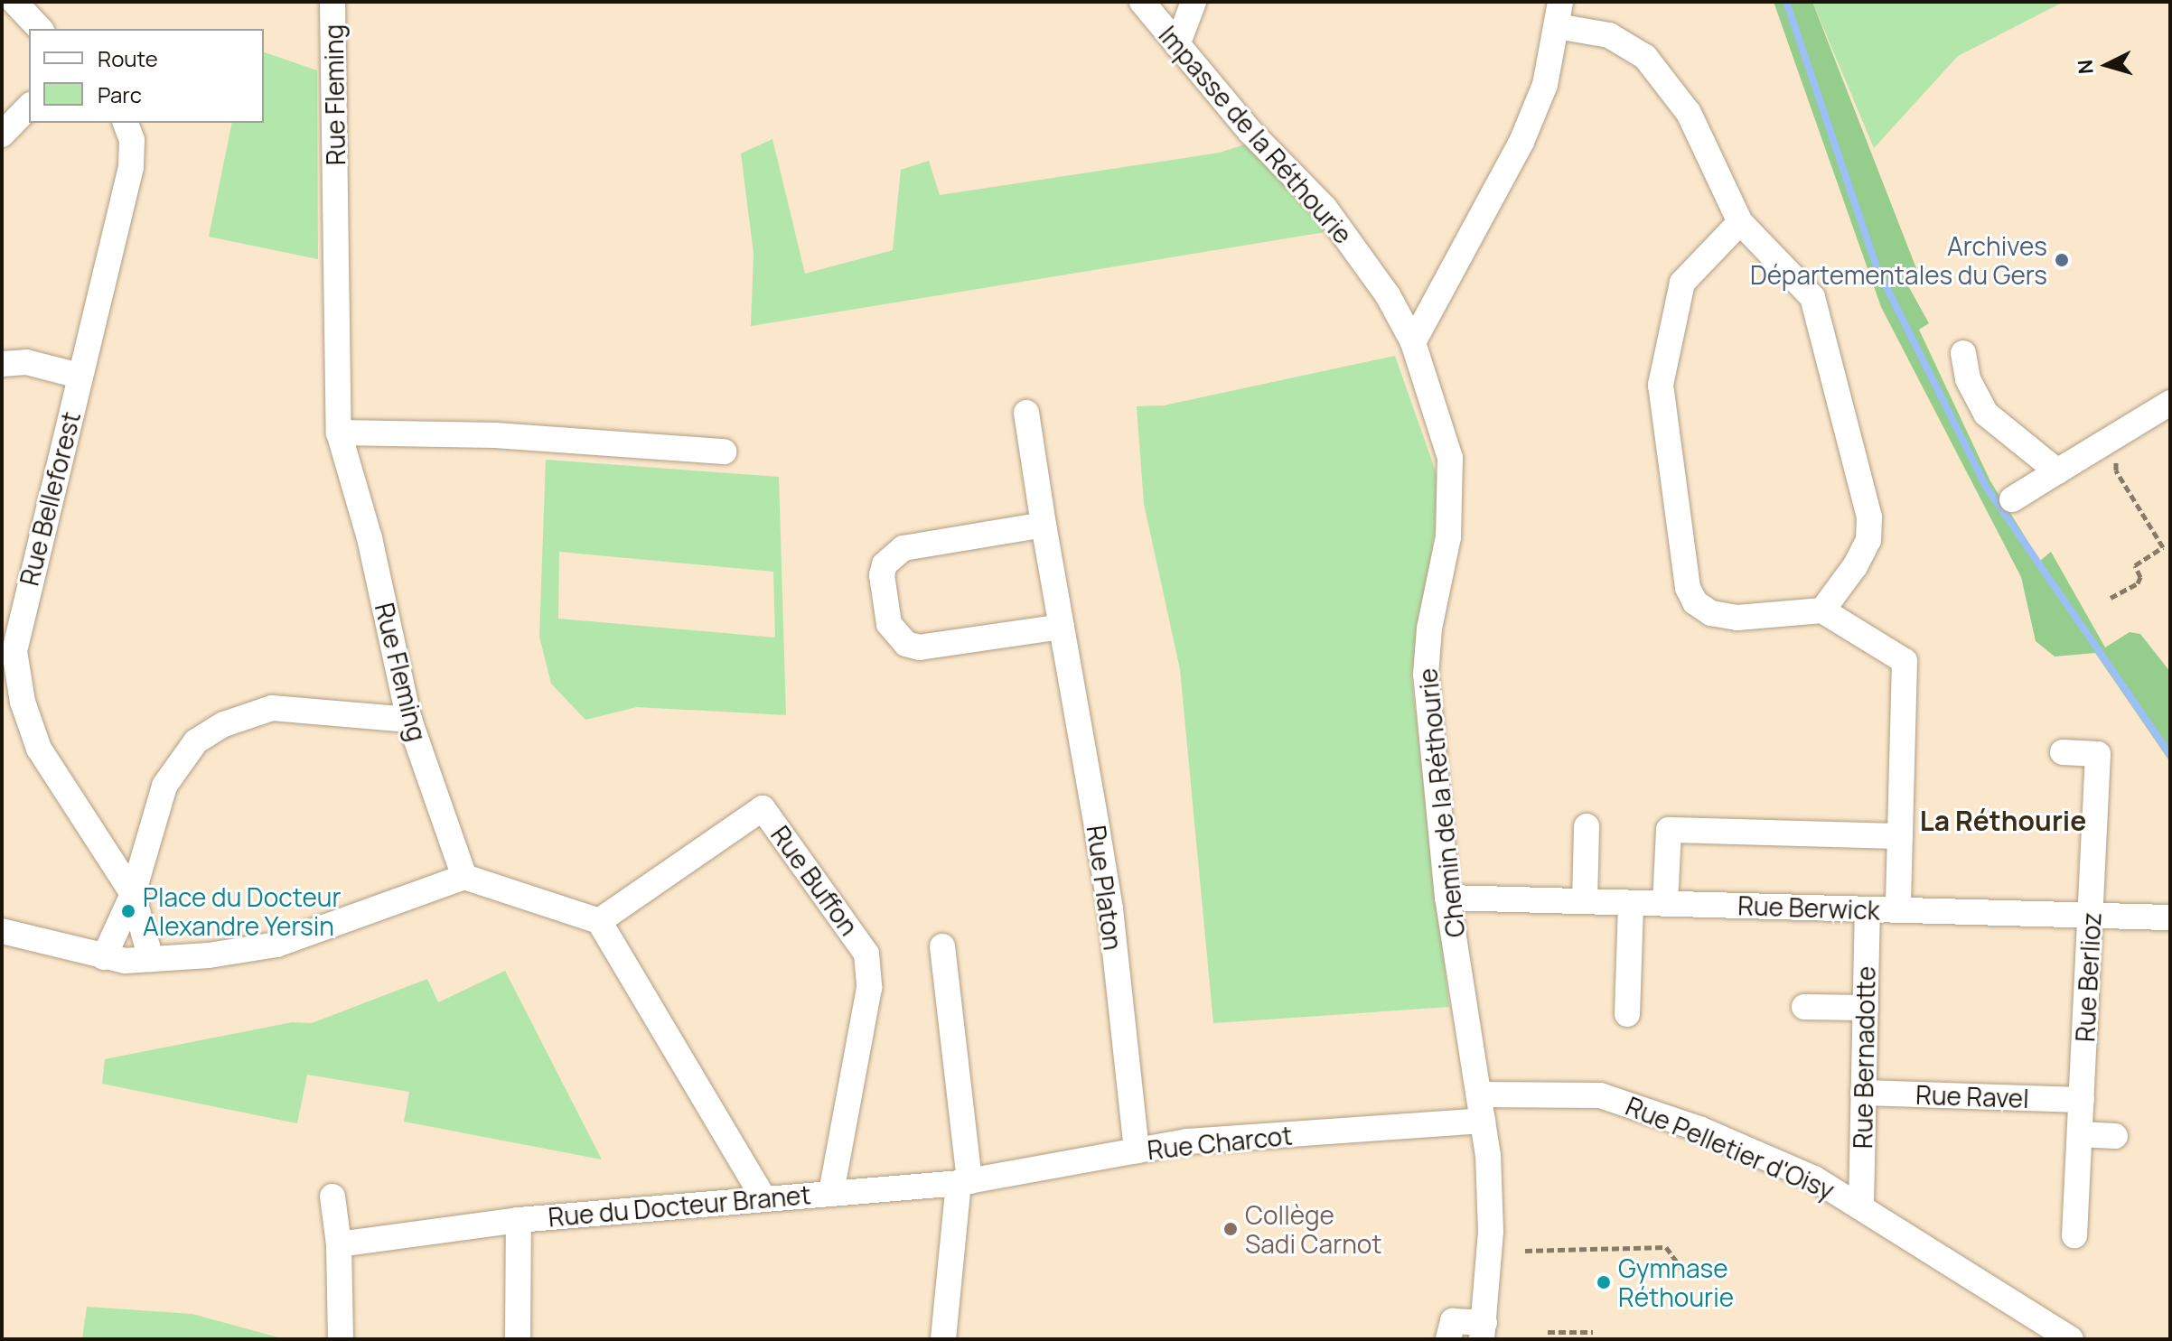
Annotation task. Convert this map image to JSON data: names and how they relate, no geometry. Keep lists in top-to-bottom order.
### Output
{
  "streets": {
    "street": [
      "Rue Fleming",
      "Impasse de la Réthourie",
      "Rue Belleforest",
      "Chemin de la Réthourie",
      "Rue Buffon",
      "Rue Platon",
      "Rue Berwick",
      "Rue Berlioz",
      "Rue Bernadotte",
      "Rue Ravel",
      "Rue Charcot",
      "Rue Pelletier d'Oisy",
      "Rue du Docteur Branet"
    ]
  },
  "crossings": [
    ["Impasse de la Réthourie", "Chemin de la Réthourie"],
    ["Chemin de la Réthourie", "Rue Berwick"],
    ["Chemin de la Réthourie", "Rue Charcot"],
    ["Chemin de la Réthourie", "Rue Pelletier d'Oisy"],
    ["Rue Buffon", "Rue du Docteur Branet"],
    ["Rue Platon", "Rue Charcot"],
    ["Rue Berwick", "Rue Berlioz"],
    ["Rue Berwick", "Rue Bernadotte"],
    ["Rue Berlioz", "Rue Ravel"],
    ["Rue Bernadotte", "Rue Ravel"],
    ["Rue Bernadotte", "Rue Pelletier d'Oisy"],
    ["Rue Charcot", "Rue du Docteur Branet"]
  ],
  "districts": ["La Réthourie"],
  "places": [
    "Archives Départementales du Gers",
    "Place du Docteur Alexandre Yersin",
    "Collège Sadi Carnot",
    "Gymnase Réthourie"
  ],
  "legend": ["Route", "Parc"],
  "north": "left"
}
